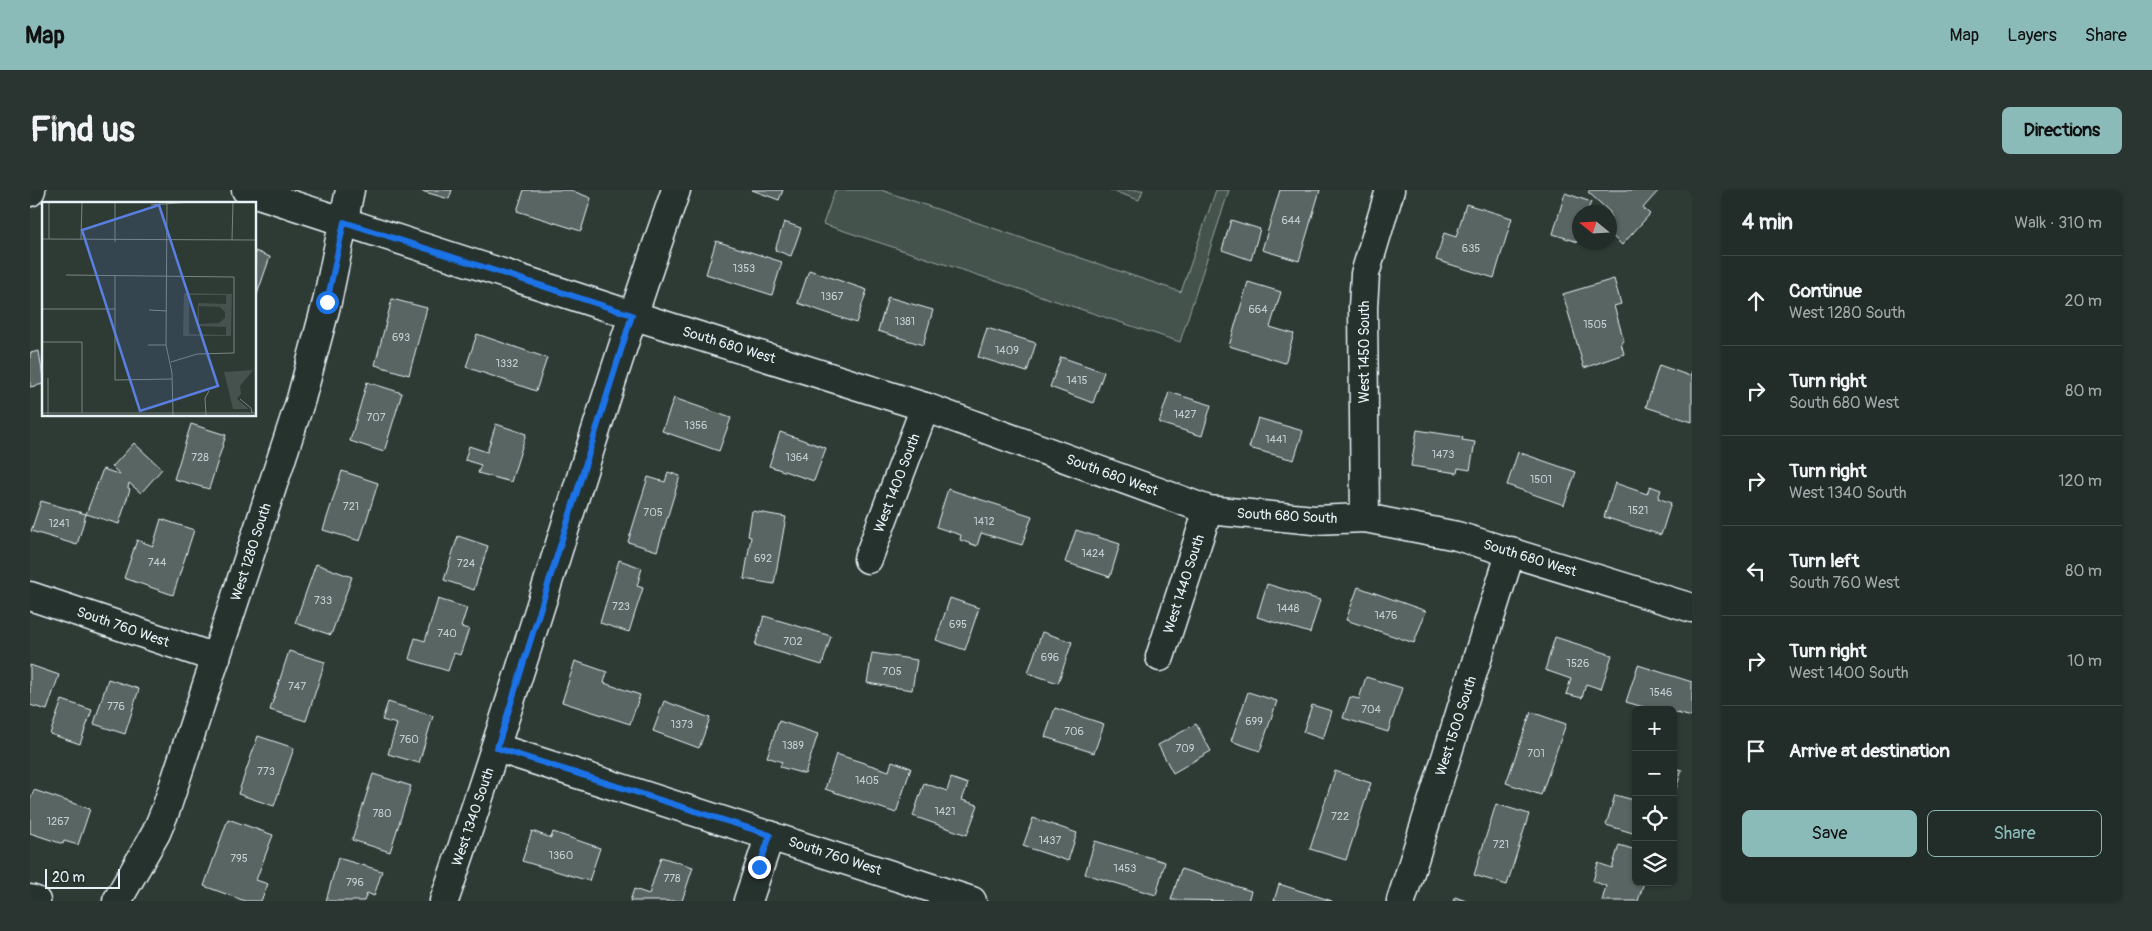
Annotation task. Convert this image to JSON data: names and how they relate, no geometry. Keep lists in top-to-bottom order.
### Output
{
  "streets": {
    "street": [
      "South 680 West",
      "West 1450 South",
      "West 1400 South",
      "South 680 South",
      "West 1280 South",
      "West 1440 South",
      "South 760 West",
      "West 1500 South",
      "West 1340 South"
    ]
  },
  "crossings": [
    ["South 680 West", "West 1450 South"],
    ["South 680 West", "West 1400 South"],
    ["South 680 West", "South 680 South"],
    ["South 680 West", "West 1280 South"],
    ["South 680 West", "West 1440 South"],
    ["South 680 West", "West 1500 South"],
    ["South 680 West", "West 1340 South"],
    ["West 1450 South", "South 680 South"],
    ["South 680 South", "West 1440 South"],
    ["West 1280 South", "South 760 West"],
    ["South 760 West", "West 1340 South"]
  ],
  "house_numbers": [
    "644",
    "635",
    "1353",
    "1367",
    "664",
    "1381",
    "1505",
    "693",
    "1409",
    "1332",
    "1415",
    "1427",
    "707",
    "1356",
    "1441",
    "1473",
    "728",
    "1364",
    "1501",
    "721",
    "1521",
    "705",
    "1412",
    "1241",
    "1424",
    "692",
    "744",
    "724",
    "733",
    "723",
    "1448",
    "1476",
    "695",
    "740",
    "702",
    "696",
    "1526",
    "705",
    "747",
    "1546",
    "776",
    "704",
    "699",
    "1373",
    "706",
    "760",
    "1389",
    "709",
    "701",
    "773",
    "1405",
    "1421",
    "780",
    "722",
    "1267",
    "1437",
    "721",
    "1360",
    "795",
    "1453",
    "778",
    "796"
  ],
  "scale_bar": "20 m",
  "north": "left",
  "page": {
    "header": "Map",
    "nav": ["Map", "Layers", "Share"],
    "buttons": [
      "Directions",
      ["Save", "Share"]
    ],
    "title": "Find us",
    "heading": ["4 min", "Walk · 310 m"],
    "list": [
      ["Continue", "West 1280 South", "20 m"],
      ["Turn right", "South 680 West", "80 m"],
      ["Turn right", "West 1340 South", "120 m"],
      ["Turn left", "South 760 West", "80 m"],
      ["Turn right", "West 1400 South", "10 m"],
      "Arrive at destination"
    ],
    "map_buttons": ["+", "−"],
    "scale": "20 m"
  }
}
